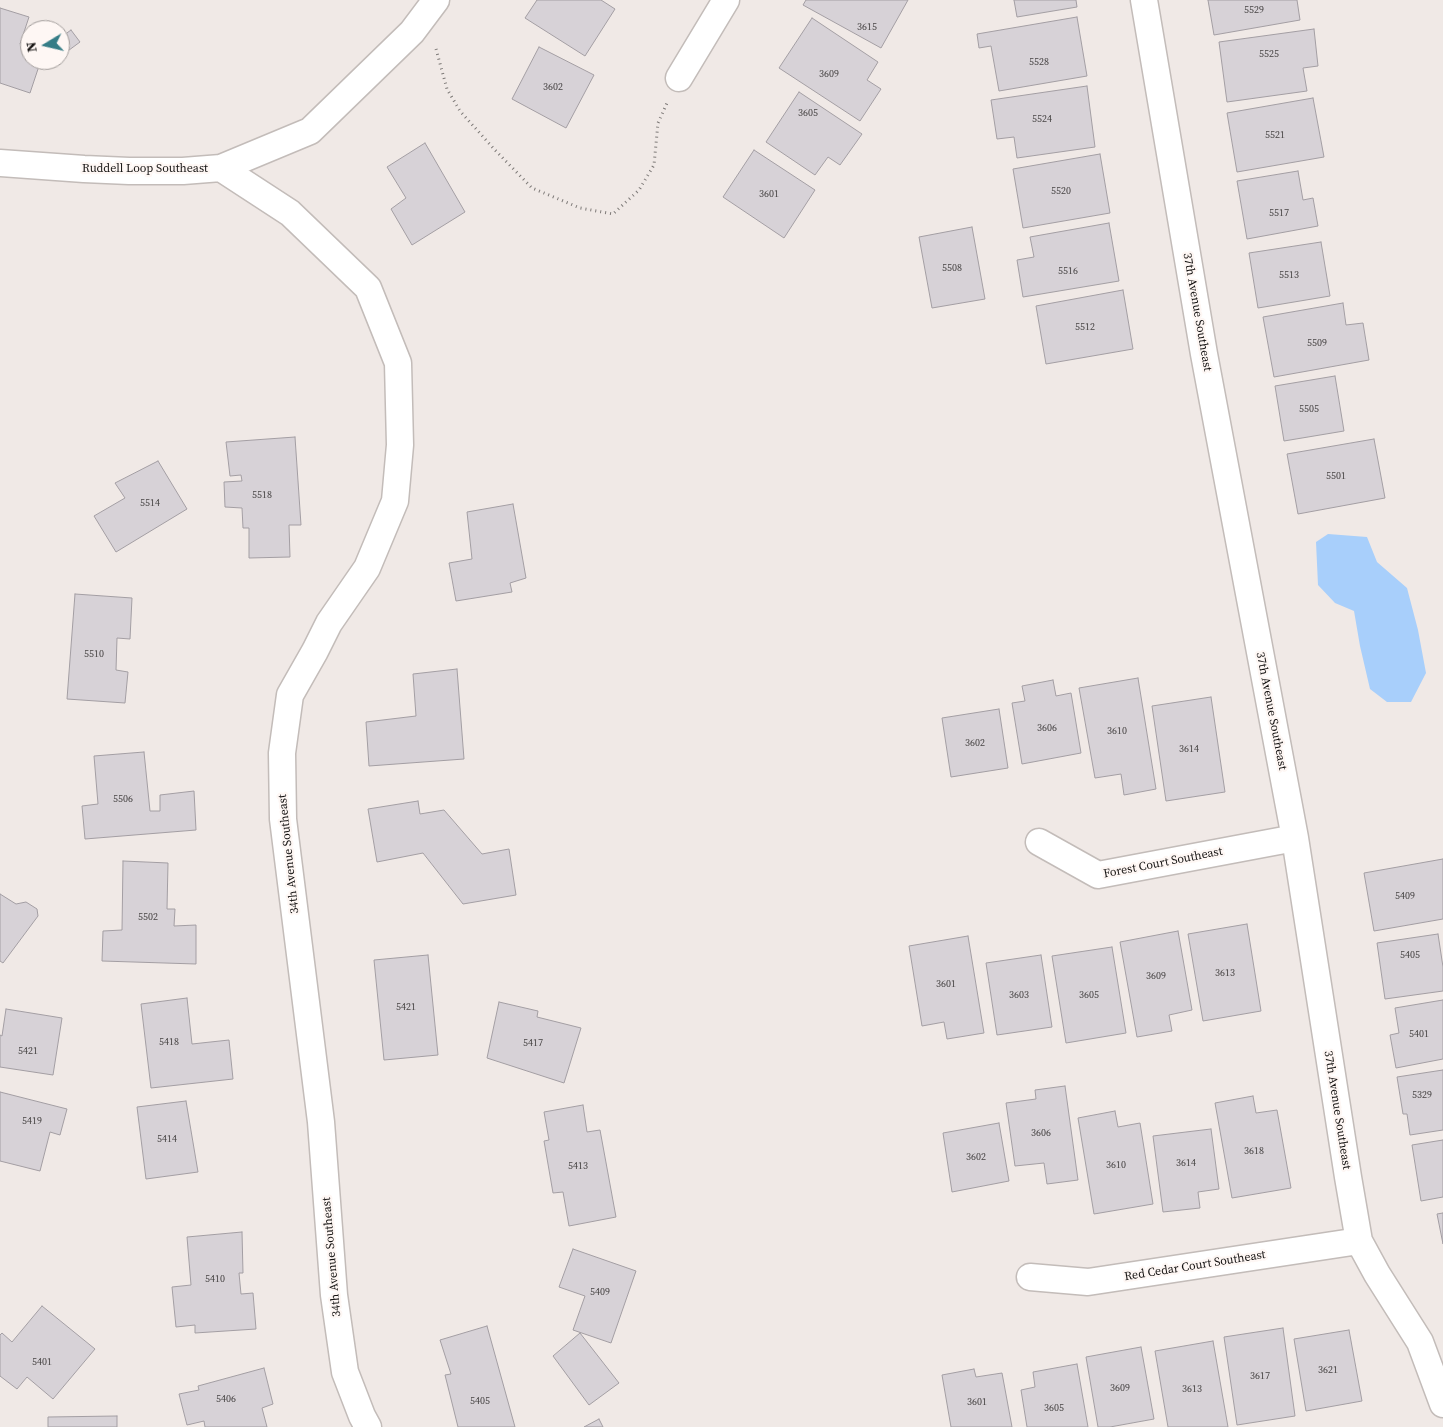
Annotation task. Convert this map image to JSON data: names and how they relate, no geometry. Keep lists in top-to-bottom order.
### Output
{
  "streets": {
    "street": [
      "Ruddell Loop Southeast",
      "37th Avenue Southeast",
      "34th Avenue Southeast",
      "Forest Court Southeast",
      "Red Cedar Court Southeast"
    ]
  },
  "crossings": [
    ["Ruddell Loop Southeast", "34th Avenue Southeast"],
    ["37th Avenue Southeast", "Forest Court Southeast"],
    ["37th Avenue Southeast", "Red Cedar Court Southeast"]
  ],
  "house_numbers": [
    "5529",
    "3615",
    "5525",
    "5528",
    "3609",
    "3602",
    "3605",
    "5524",
    "5521",
    "5520",
    "3601",
    "5517",
    "5508",
    "5516",
    "5513",
    "5512",
    "5509",
    "5505",
    "5501",
    "5518",
    "5514",
    "5510",
    "3606",
    "3610",
    "3602",
    "3614",
    "5506",
    "5409",
    "5502",
    "5405",
    "3613",
    "3609",
    "3601",
    "3603",
    "3605",
    "5421",
    "5401",
    "5418",
    "5417",
    "5421",
    "5329",
    "5419",
    "3606",
    "5414",
    "3618",
    "3602",
    "3614",
    "3610",
    "5413",
    "5410",
    "5409",
    "5401",
    "3621",
    "3617",
    "3609",
    "3613",
    "5406",
    "5405",
    "3601",
    "3605"
  ],
  "north": "left"
}
